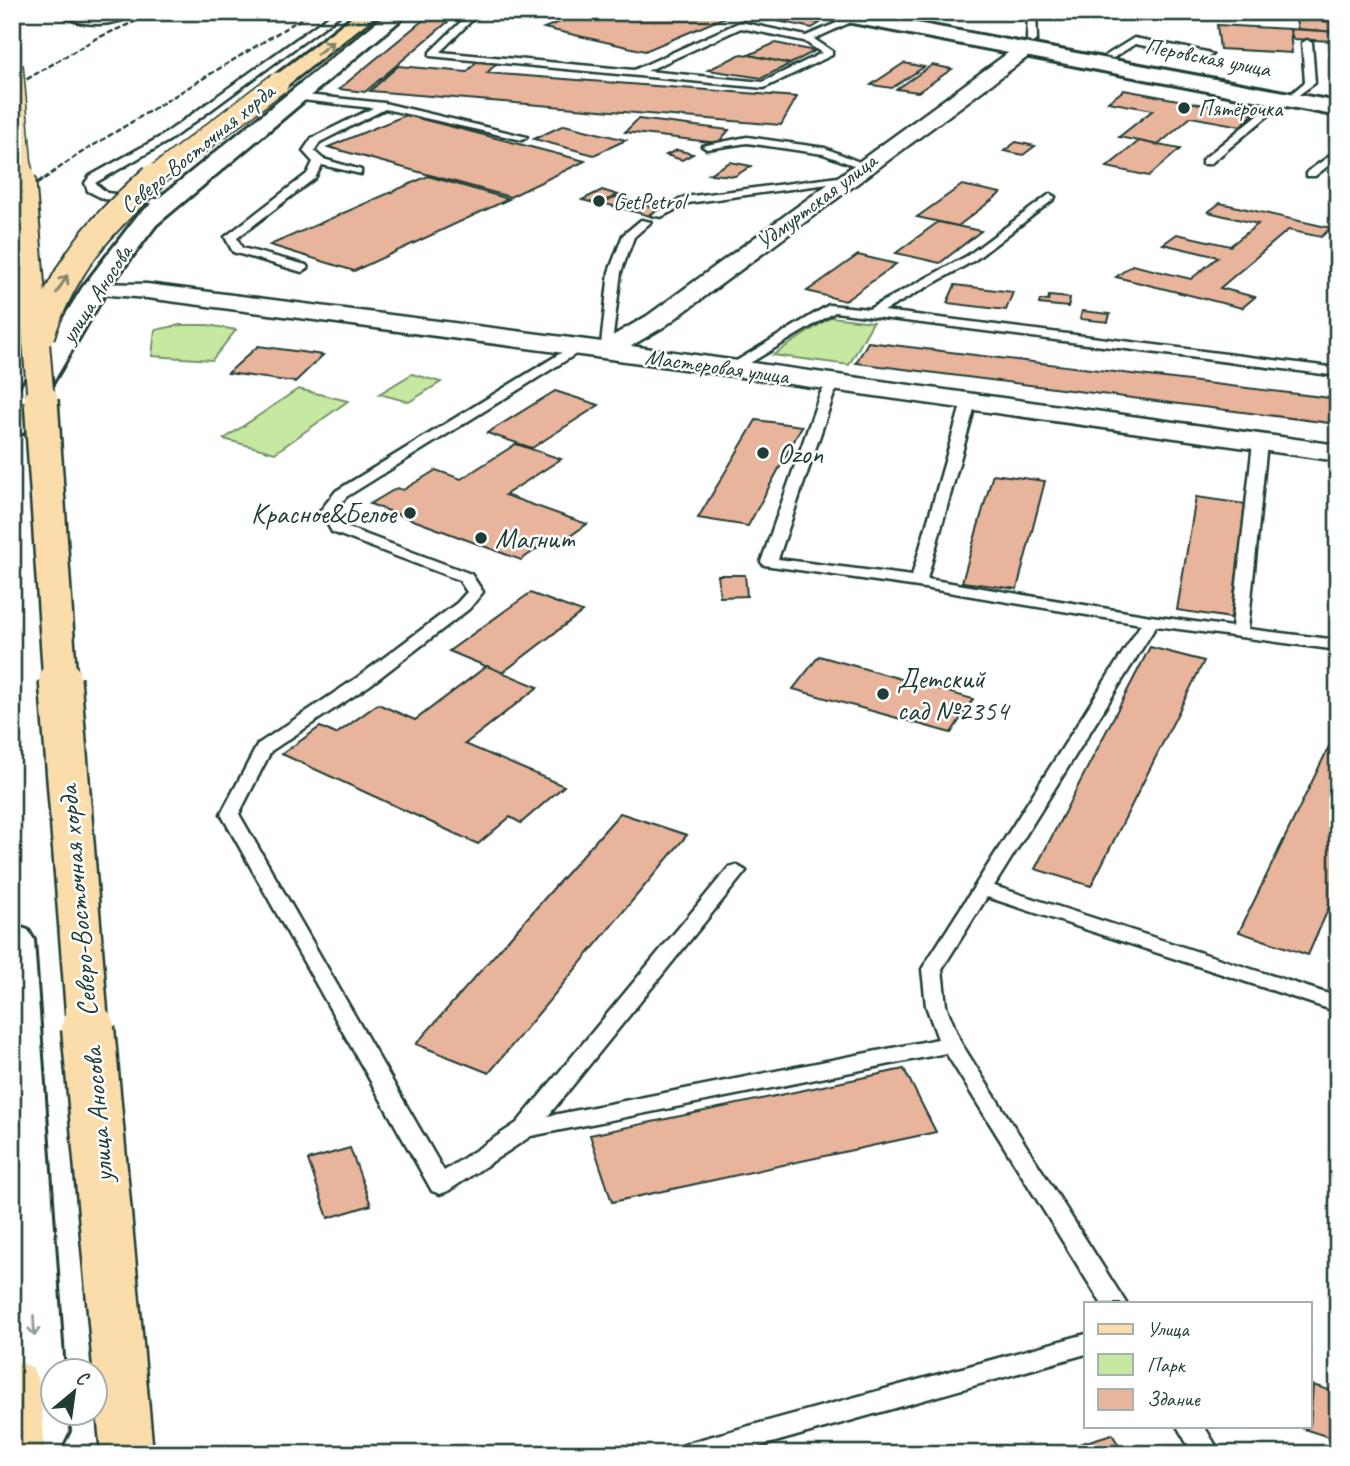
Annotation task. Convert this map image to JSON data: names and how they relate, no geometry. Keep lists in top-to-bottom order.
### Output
{
  "streets": {
    "main road": ["Северо-Восточная хорда"],
    "street": [
      "Перовская улица",
      "Удмуртская улица",
      "улица Аносова",
      "Мастеровая улица"
    ]
  },
  "crossings": [
    ["Перовская улица", "Удмуртская улица"],
    ["Северо-Восточная хорда", "улица Аносова"],
    ["Удмуртская улица", "Мастеровая улица"],
    ["улица Аносова", "Мастеровая улица"]
  ],
  "places": [
    "Пятёрочка",
    "GetPetrol",
    "Ozon",
    "Красное&Белое",
    "Магнит",
    "Детский сад №2354"
  ],
  "legend": ["Улица", "Парк", "Здание"],
  "north": "top right"
}
